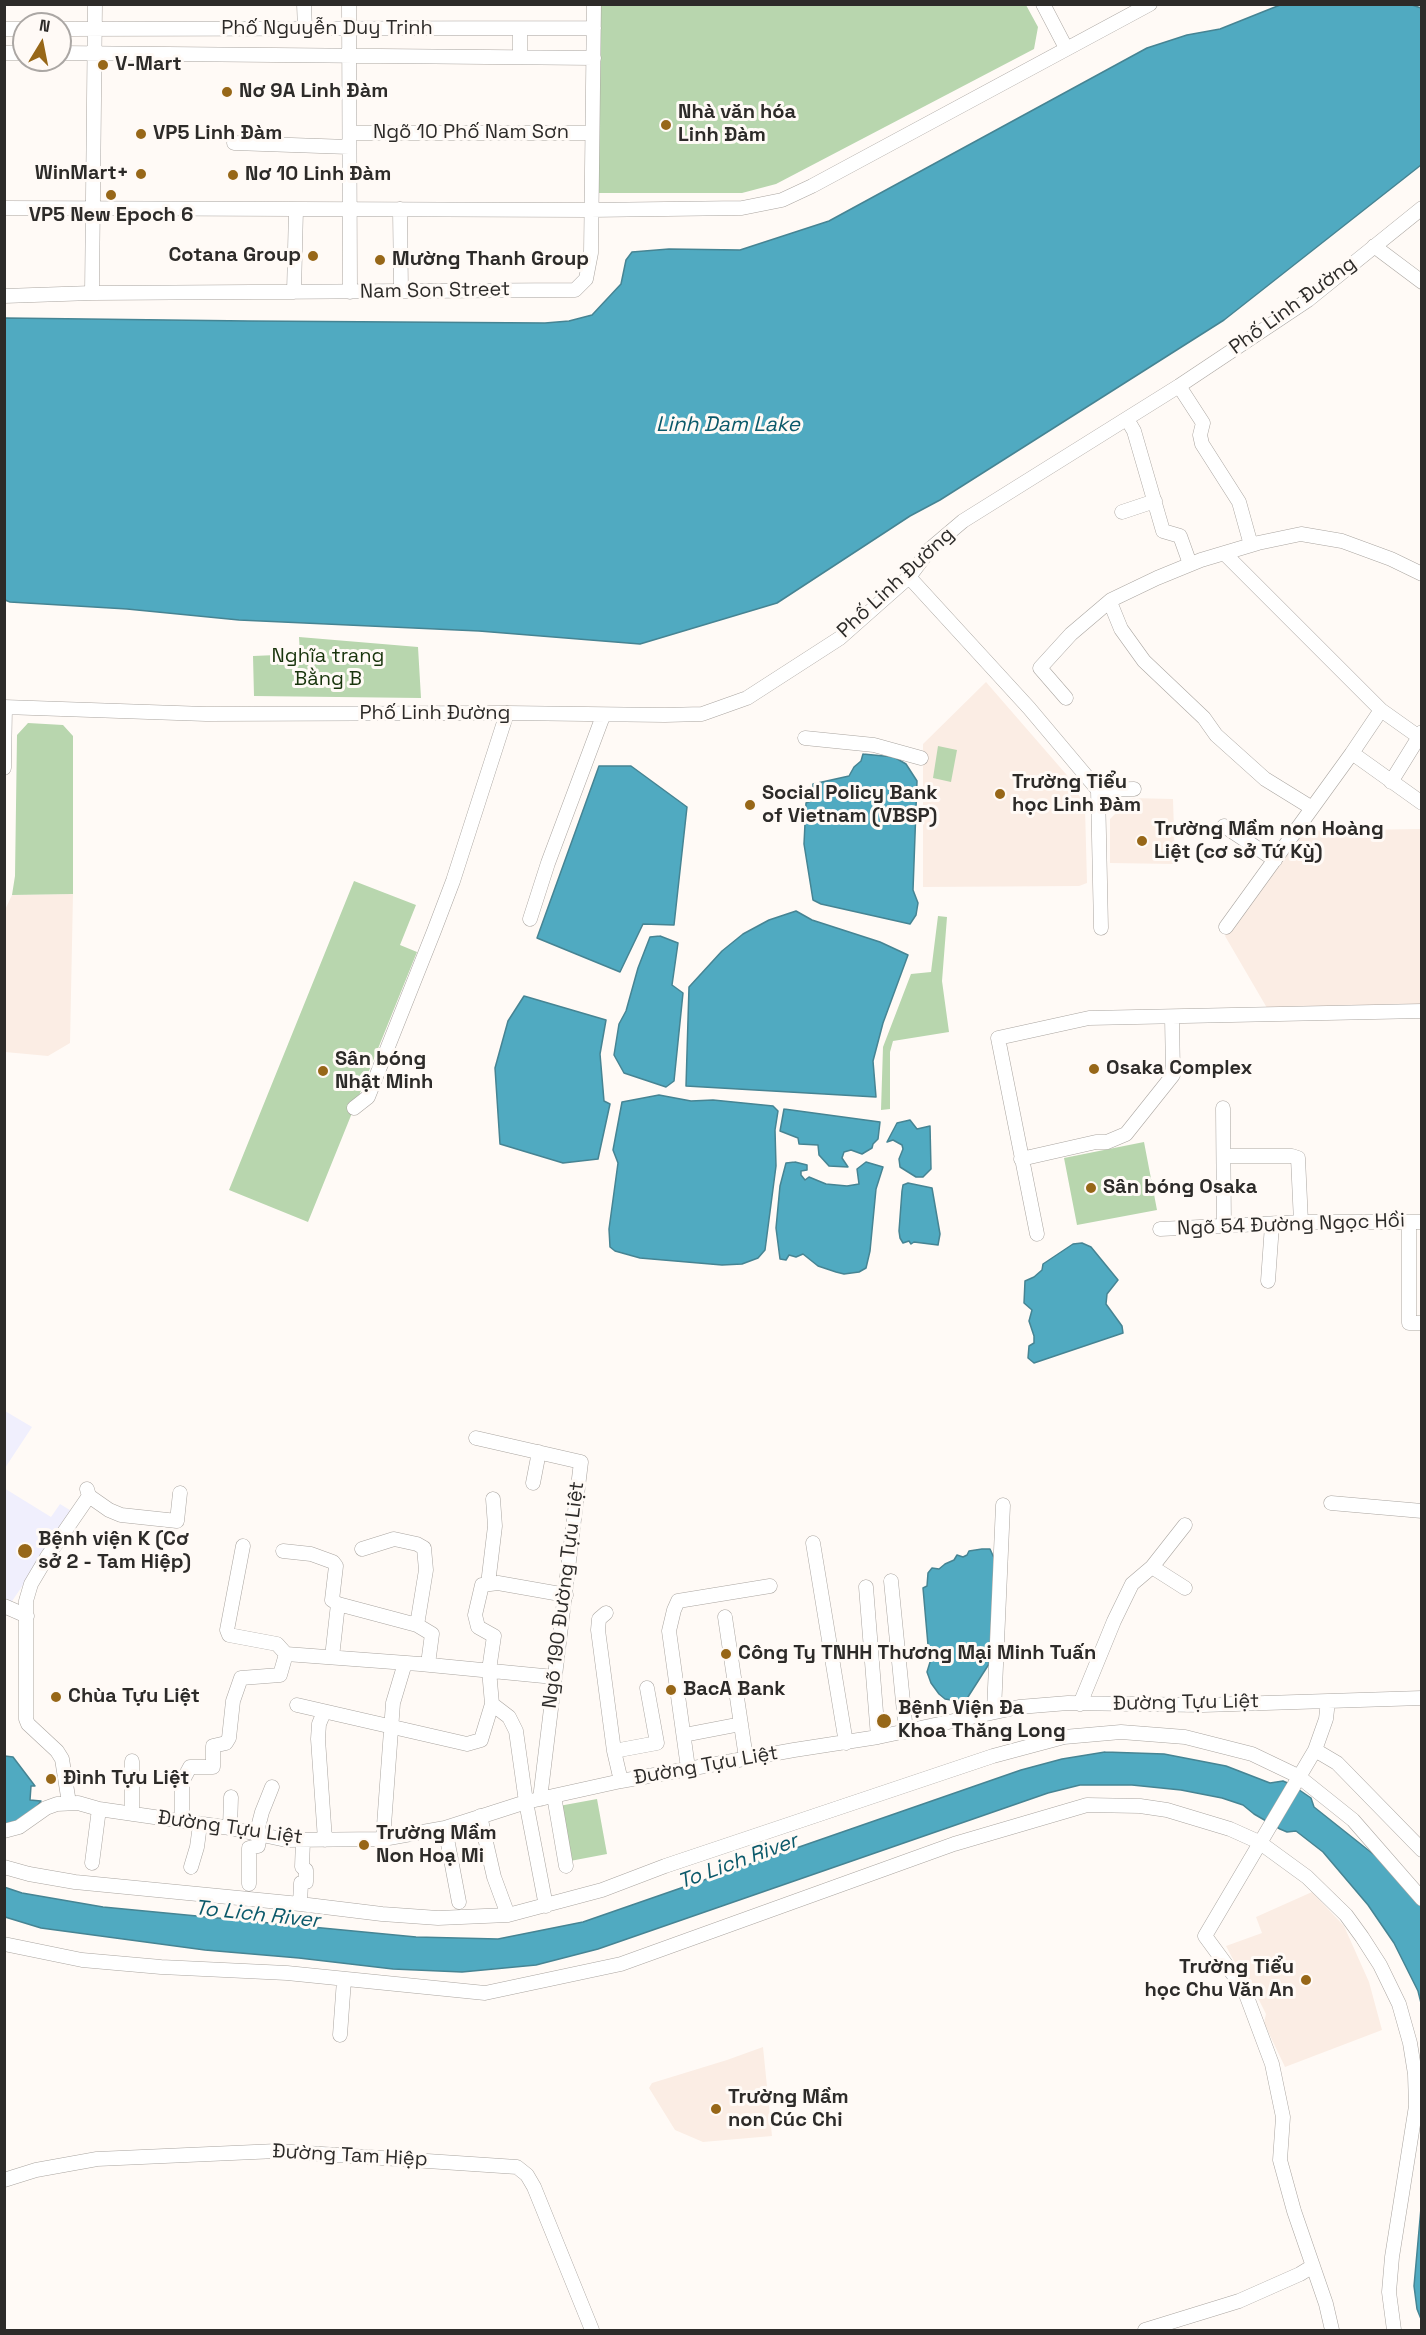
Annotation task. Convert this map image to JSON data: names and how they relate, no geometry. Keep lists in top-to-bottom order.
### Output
{
  "streets": {
    "street": [
      "Phố Nguyễn Duy Trinh",
      "Ngõ 10 Phố Nam Sơn",
      "Nam Son Street",
      "Phố Linh Đường",
      "Ngõ 54 Đường Ngọc Hồi",
      "Ngõ 190 Đường Tựu Liệt",
      "Đường Tựu Liệt",
      "Đường Tam Hiệp"
    ]
  },
  "crossings": [
    ["Phố Nguyễn Duy Trinh", "Nam Son Street"],
    ["Ngõ 10 Phố Nam Sơn", "Nam Son Street"],
    ["Ngõ 190 Đường Tựu Liệt", "Đường Tựu Liệt"]
  ],
  "water": ["Linh Dam Lake", "To Lich River"],
  "parks": ["Nghĩa trang Bằng B"],
  "places": [
    "V-Mart",
    "Nơ 9A Linh Đàm",
    "Nhà văn hóa Linh Đàm",
    "VP5 Linh Đàm",
    "WinMart+",
    "Nơ 10 Linh Đàm",
    "VP5 New Epoch 6",
    "Cotana Group",
    "Mường Thanh Group",
    "Trường Tiểu học Linh Đàm",
    "Social Policy Bank of Vietnam (VBSP)",
    "Trường Mầm non Hoàng Liệt (cơ sở Tứ Kỳ)",
    "Osaka Complex",
    "Sân bóng Nhật Minh",
    "Sân bóng Osaka",
    "Bệnh viện K (Cơ sở 2 - Tam Hiệp)",
    "Công Ty TNHH Thương Mại Minh Tuấn",
    "BacA Bank",
    "Chùa Tựu Liệt",
    "Bệnh Viện Đa Khoa Thăng Long",
    "Đình Tựu Liệt",
    "Trường Mầm Non Hoạ Mi",
    "Trường Tiểu học Chu Văn An",
    "Trường Mầm non Cúc Chi"
  ],
  "north": "top"
}
